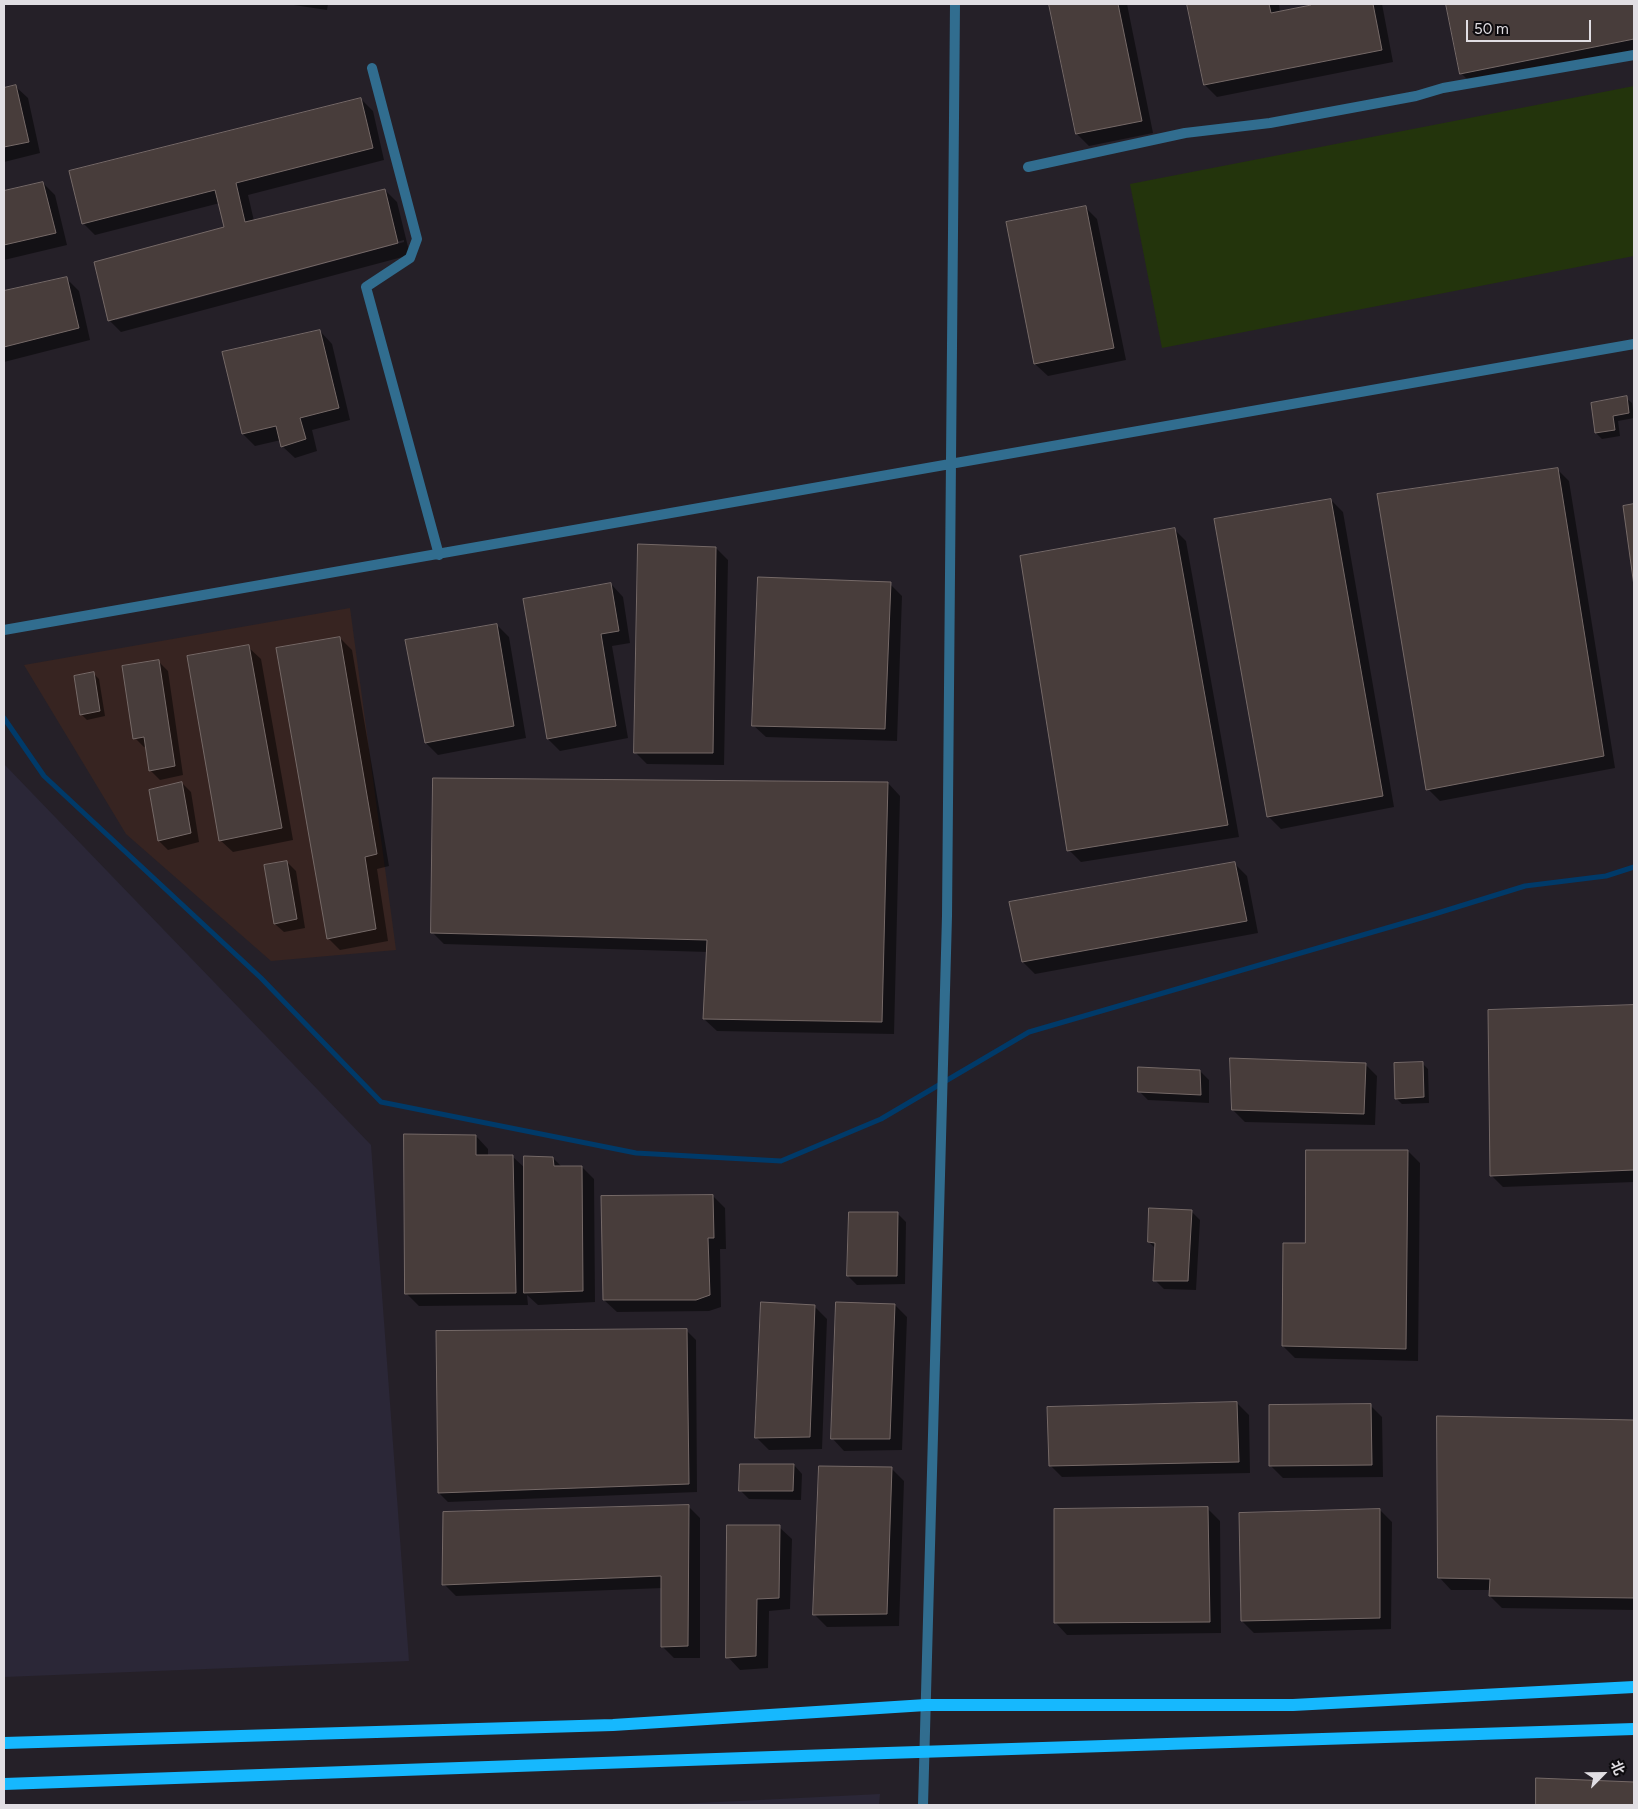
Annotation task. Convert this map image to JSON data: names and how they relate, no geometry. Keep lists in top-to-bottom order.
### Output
{
  "scale_bar": "50 m",
  "north": "top right"
}
